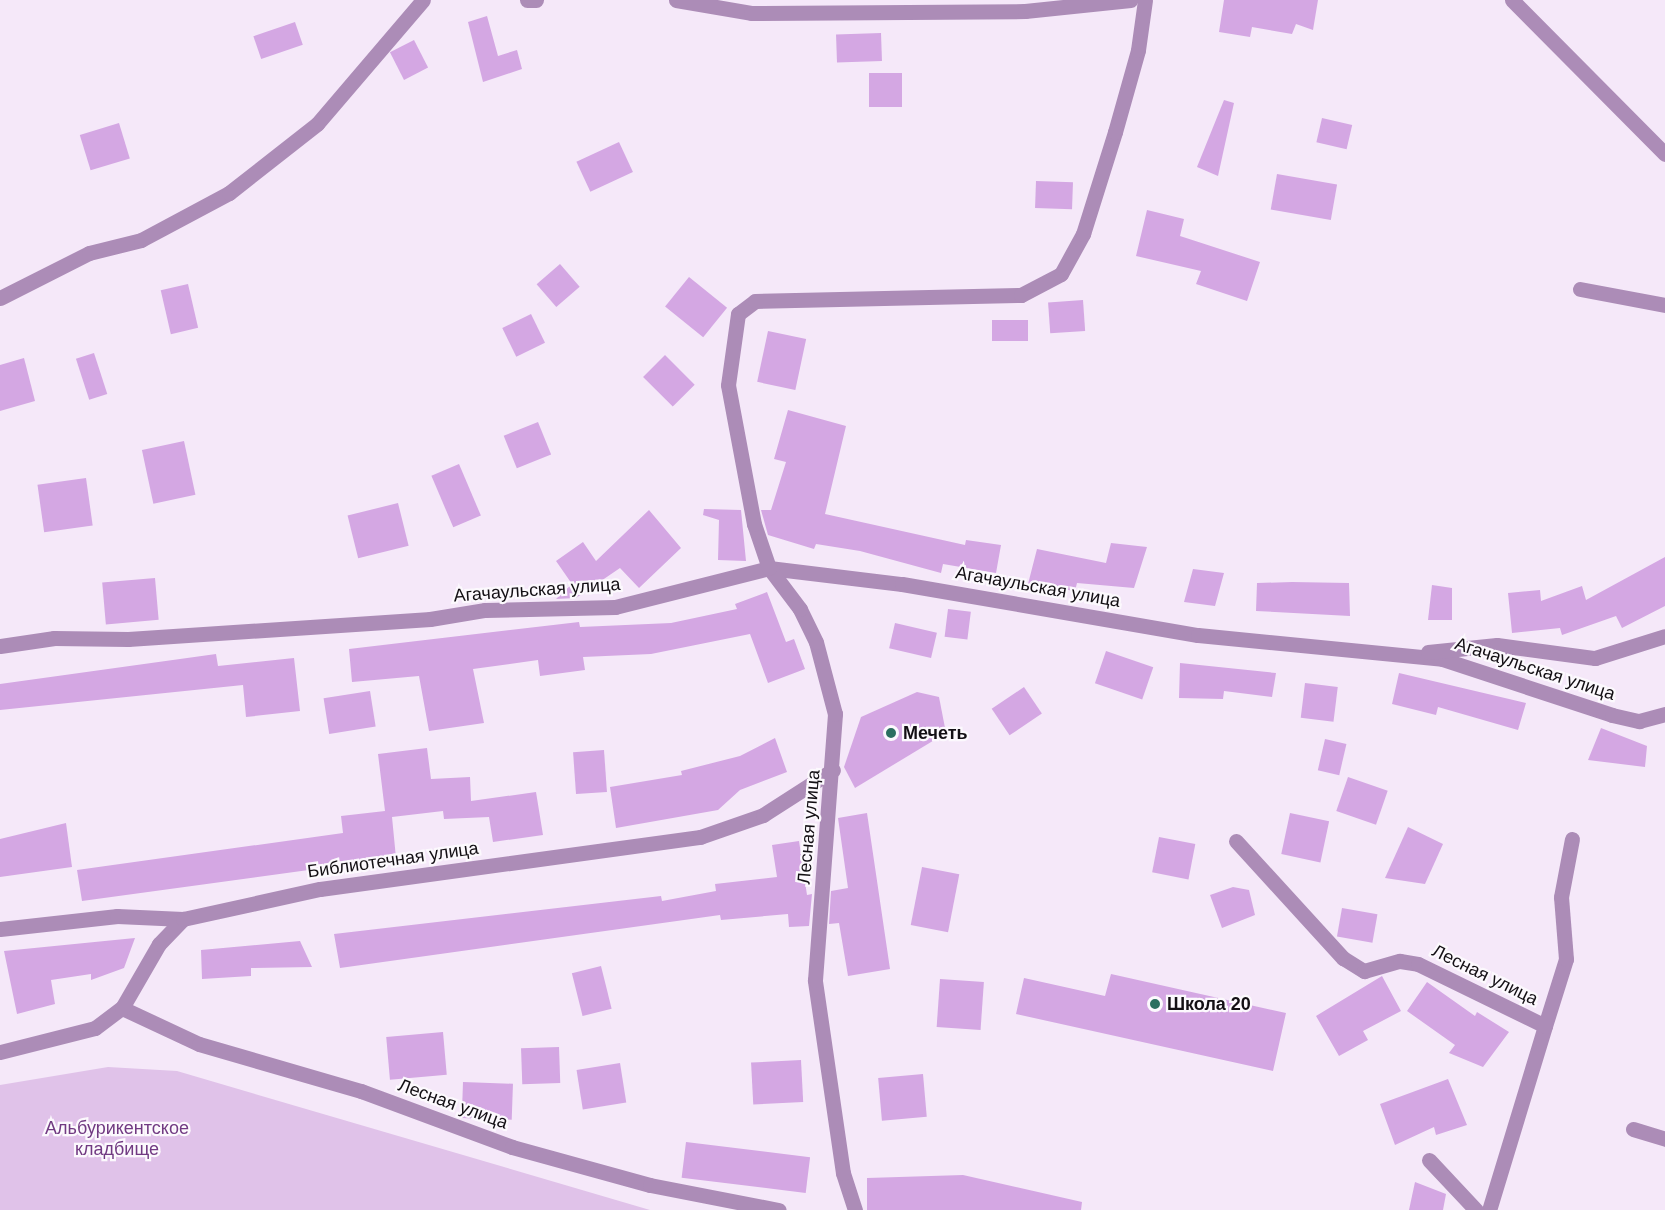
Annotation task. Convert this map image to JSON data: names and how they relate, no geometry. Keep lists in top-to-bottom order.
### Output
{
  "streets": {
    "street": ["Агачаульская улица", "Лесная улица", "Библиотечная улица"]
  },
  "crossings": [
    ["Агачаульская улица", "Лесная улица"],
    ["Лесная улица", "Библиотечная улица"]
  ],
  "parks": ["Альбурикентское кладбище"],
  "places": ["Мечеть", "Школа 20"]
}
